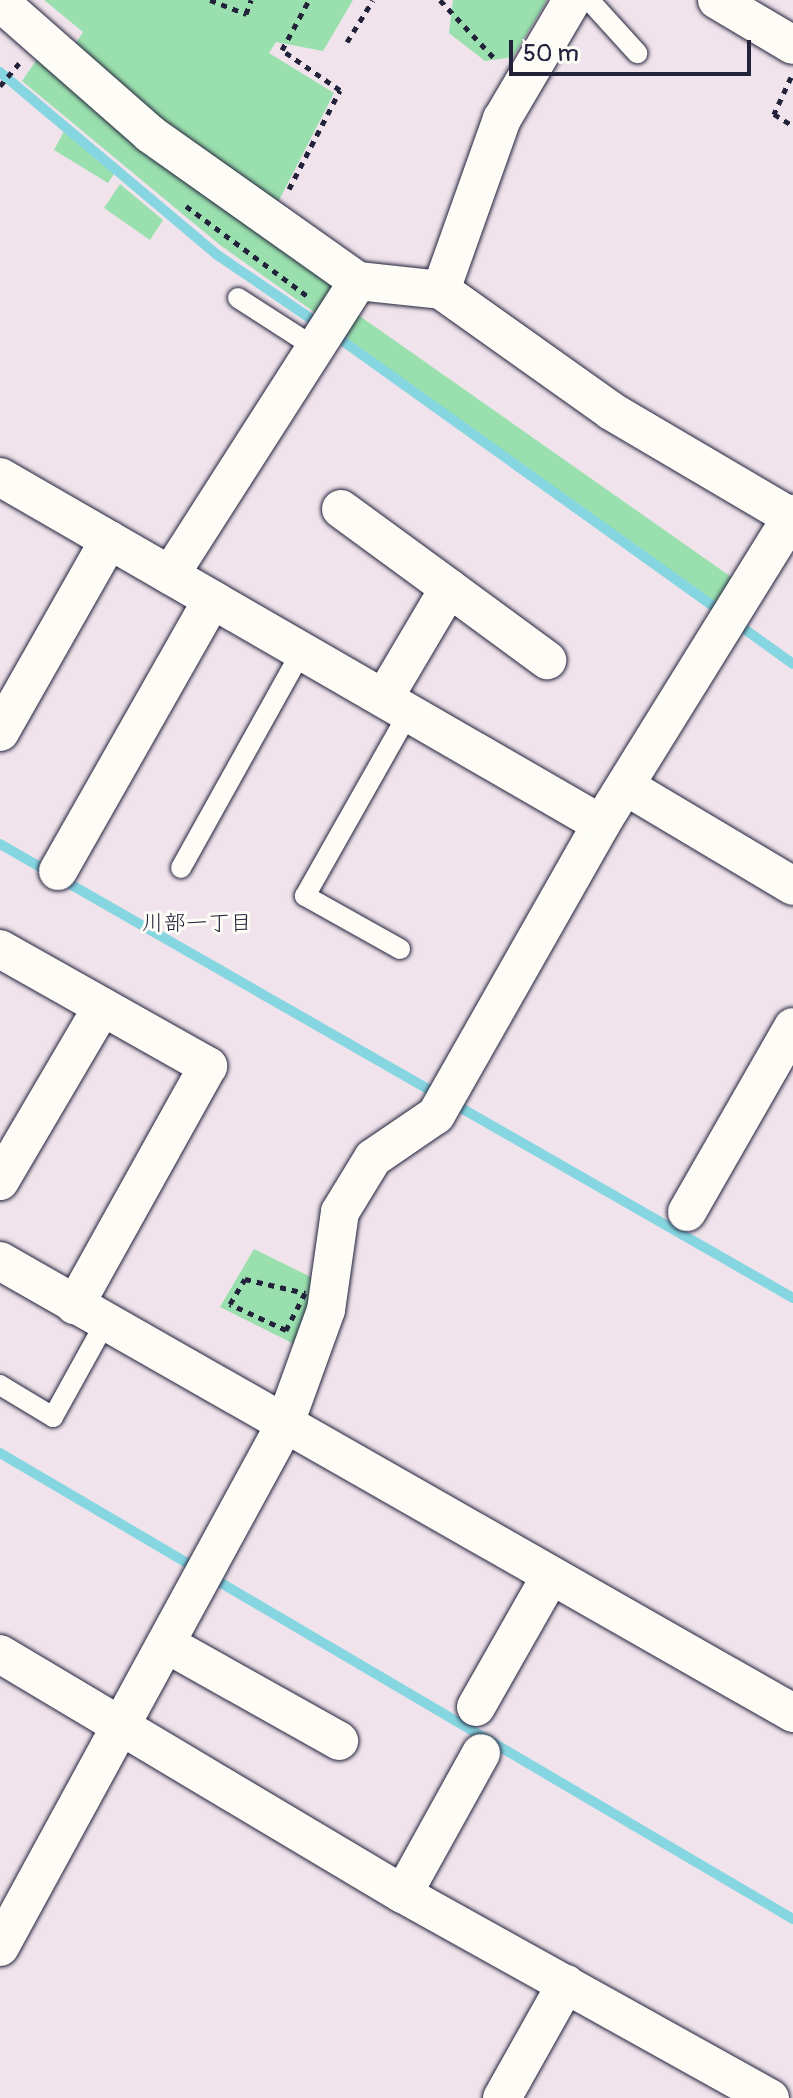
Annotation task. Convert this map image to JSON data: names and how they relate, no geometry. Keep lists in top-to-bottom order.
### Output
{
  "districts": ["川部一丁目"],
  "scale_bar": "50 m"
}
